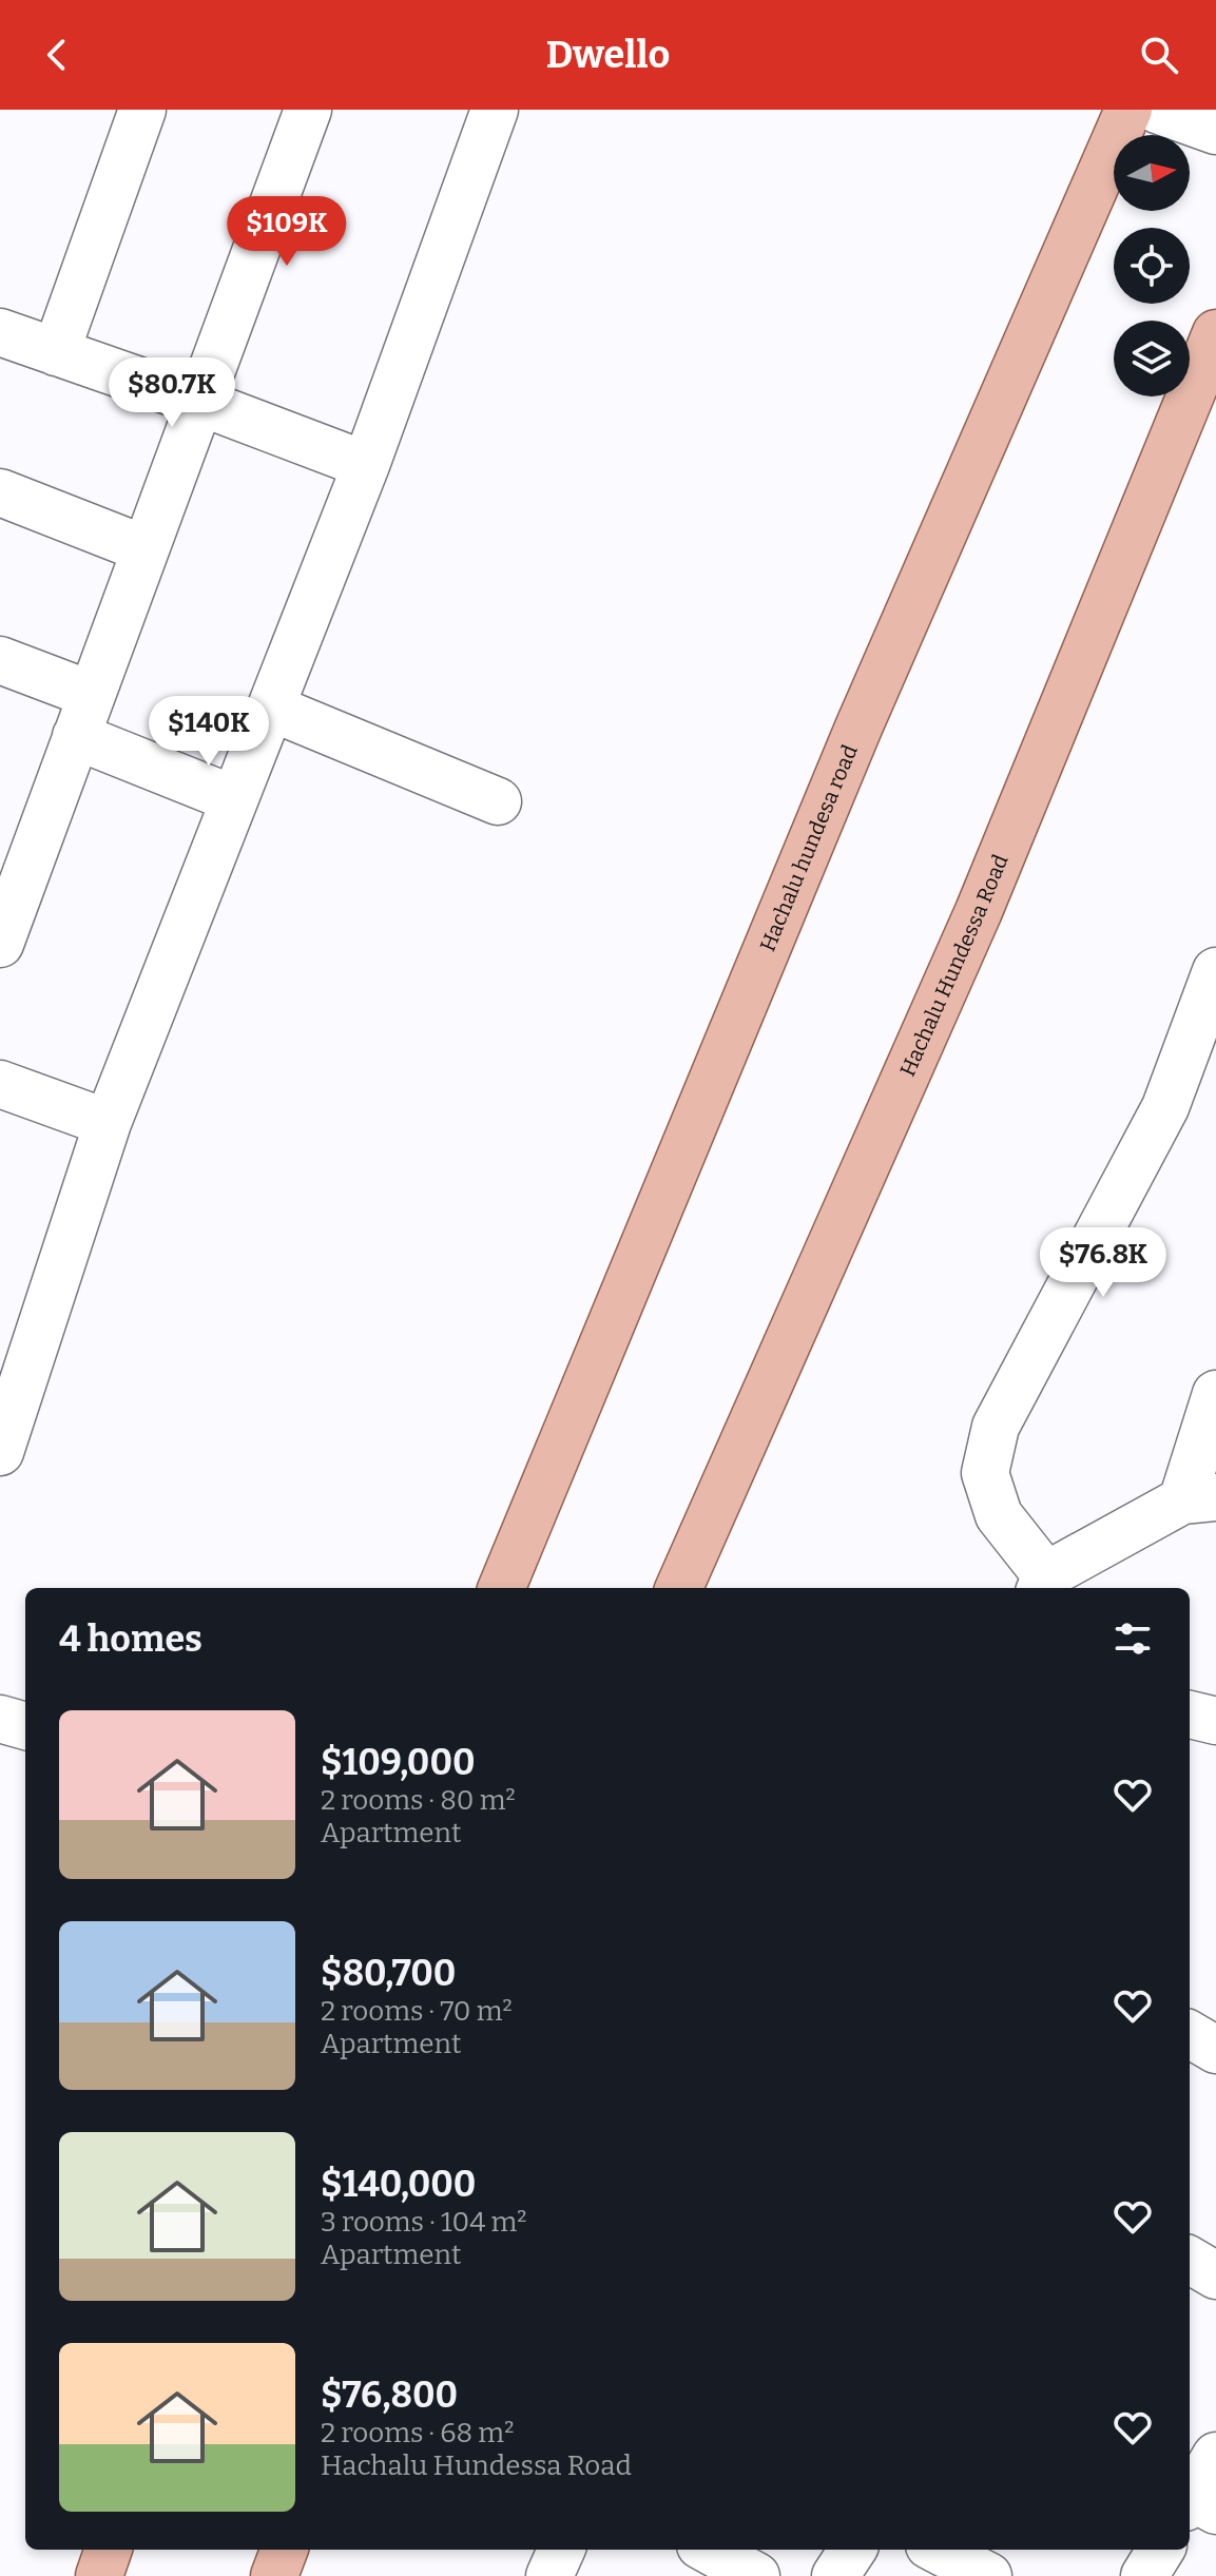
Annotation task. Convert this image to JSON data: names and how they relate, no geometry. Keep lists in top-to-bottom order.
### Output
{
  "streets": {
    "main road": ["Hachalu hundesa road", "Hachalu Hundessa Road"]
  },
  "north": "right",
  "page": {
    "header": "Dwello",
    "price": [
      "$109K",
      "$80.7K",
      "$140K",
      "$76.8K"
    ],
    "heading": "4 homes",
    "list": [
      {
        "name": "$109,000",
        "note": "2 rooms · 80 m² · Apartment"
      },
      {
        "name": "$80,700",
        "note": "2 rooms · 70 m² · Apartment"
      },
      {
        "name": "$140,000",
        "note": "3 rooms · 104 m² · Apartment"
      },
      {
        "name": "$76,800",
        "note": "2 rooms · 68 m² · Hachalu Hundessa Road"
      }
    ]
  }
}
